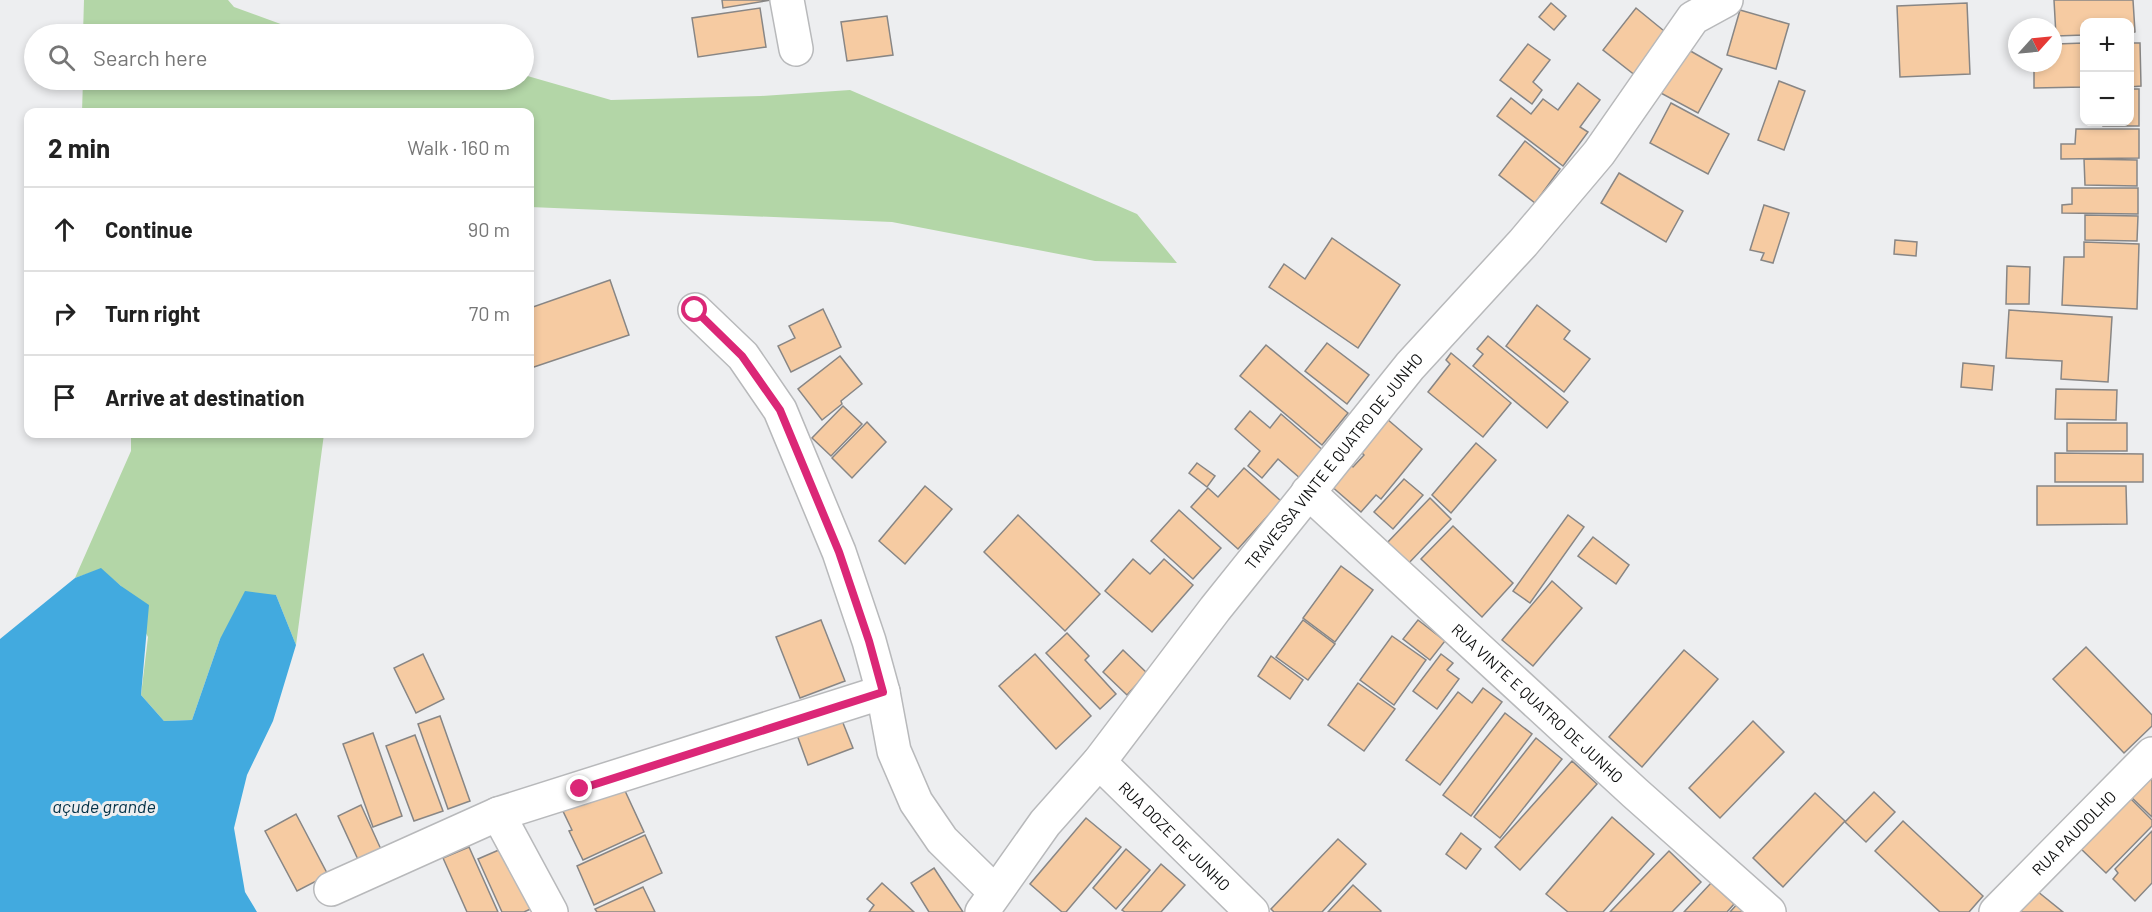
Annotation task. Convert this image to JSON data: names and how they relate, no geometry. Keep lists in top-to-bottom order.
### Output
{
  "streets": {
    "street": [
      "TRAVESSA VINTE E QUATRO DE JUNHO",
      "RUA VINTE E QUATRO DE JUNHO",
      "RUA PAUDOLHO",
      "RUA DOZE DE JUNHO"
    ]
  },
  "crossings": [
    ["TRAVESSA VINTE E QUATRO DE JUNHO", "RUA VINTE E QUATRO DE JUNHO"],
    ["TRAVESSA VINTE E QUATRO DE JUNHO", "RUA DOZE DE JUNHO"]
  ],
  "water": ["açude grande"],
  "north": "top right",
  "page": {
    "map_buttons": ["+", "−"],
    "search": "Search here",
    "heading": ["2 min", "Walk · 160 m"],
    "list": [
      ["Continue", "90 m"],
      ["Turn right", "70 m"],
      "Arrive at destination"
    ]
  }
}
